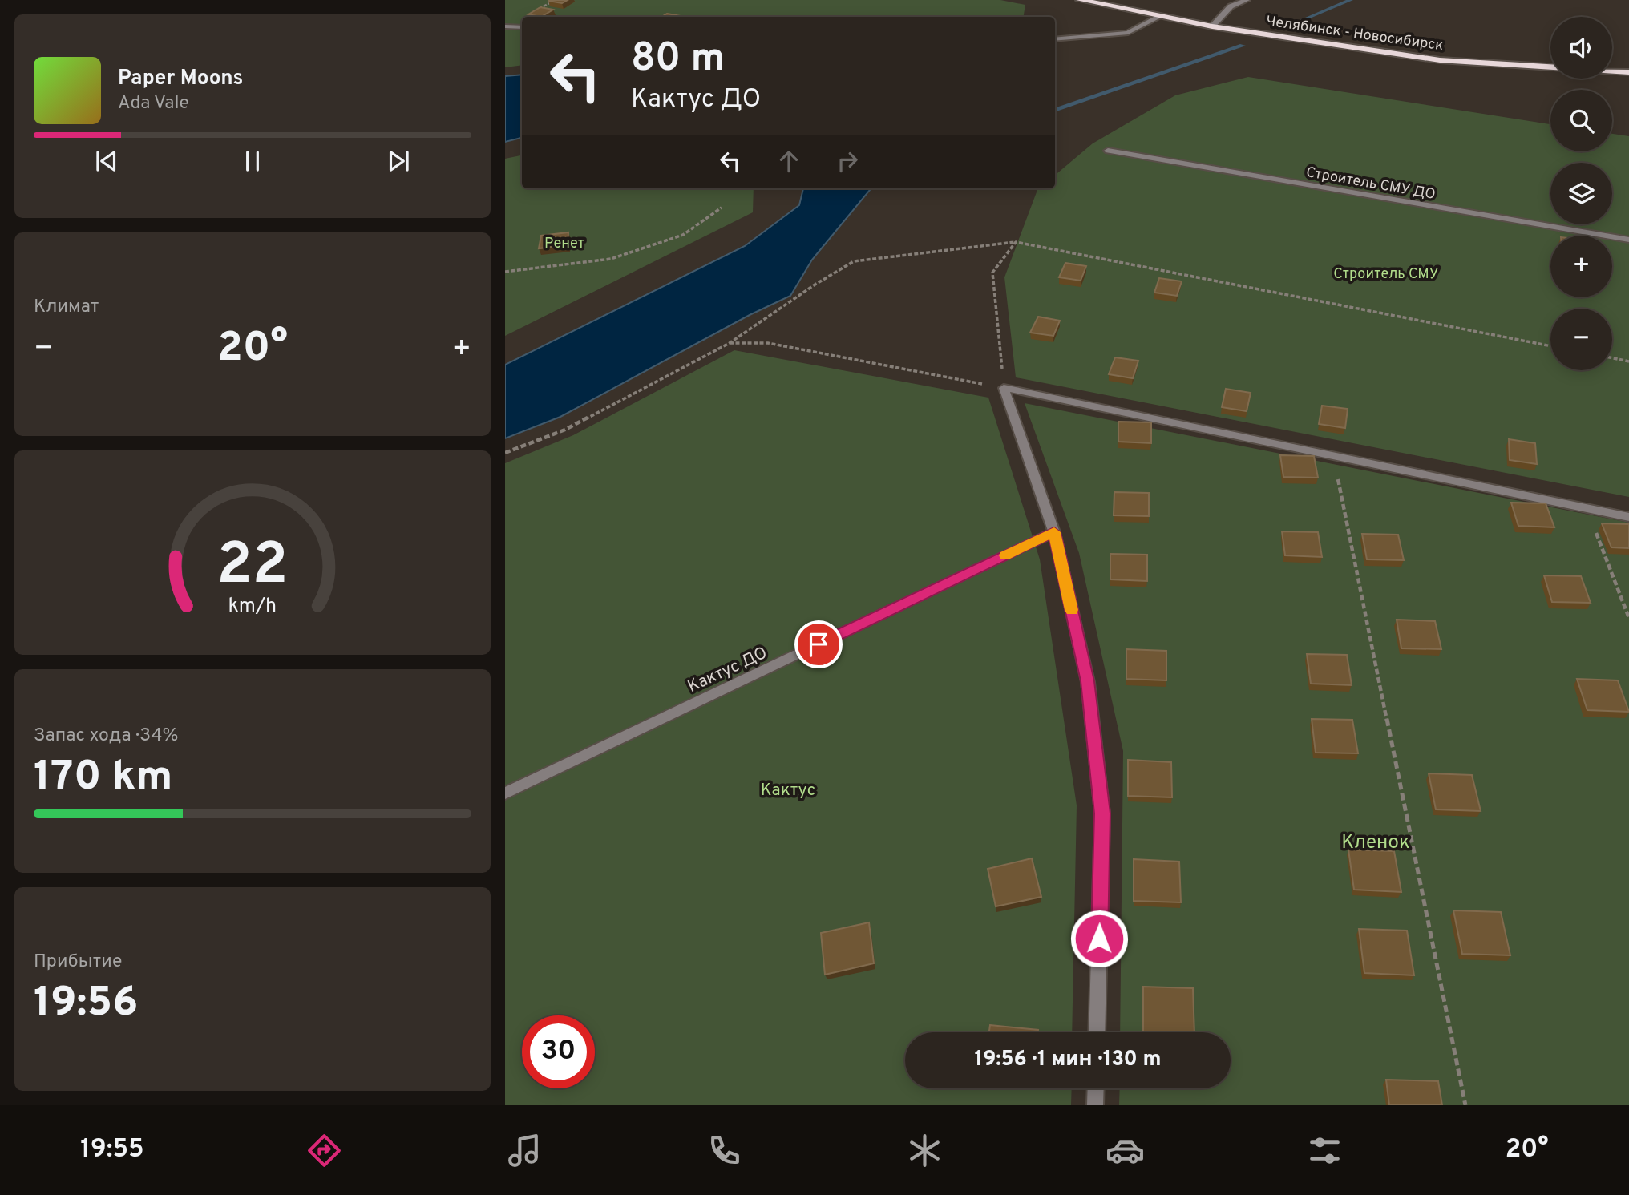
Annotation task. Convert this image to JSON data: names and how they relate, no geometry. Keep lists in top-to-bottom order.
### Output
{
  "streets": {
    "highway": ["Челябинск - Новосибирск"],
    "street": ["Строитель СМУ ДО", "Кактус ДО"]
  },
  "parks": [
    "Ренет",
    "Строитель СМУ",
    "Кактус",
    "Кленок"
  ],
  "page": {
    "map_buttons": ["+", "−"],
    "turn": ["80 m", "Кактус ДО"],
    "song": ["Paper Moons", "Ada Vale"],
    "tile": [
      "Климат",
      ["Запас хода · 34%", "170 km"],
      ["Прибытие", "19:56"]
    ],
    "heat": ["−", "20°", "+"],
    "limit": "30",
    "trip": "19:56 · 1 мин · 130 m",
    "tabs": ["19:55", "20°"],
    "gauge": ["22", "km/h"]
  }
}
